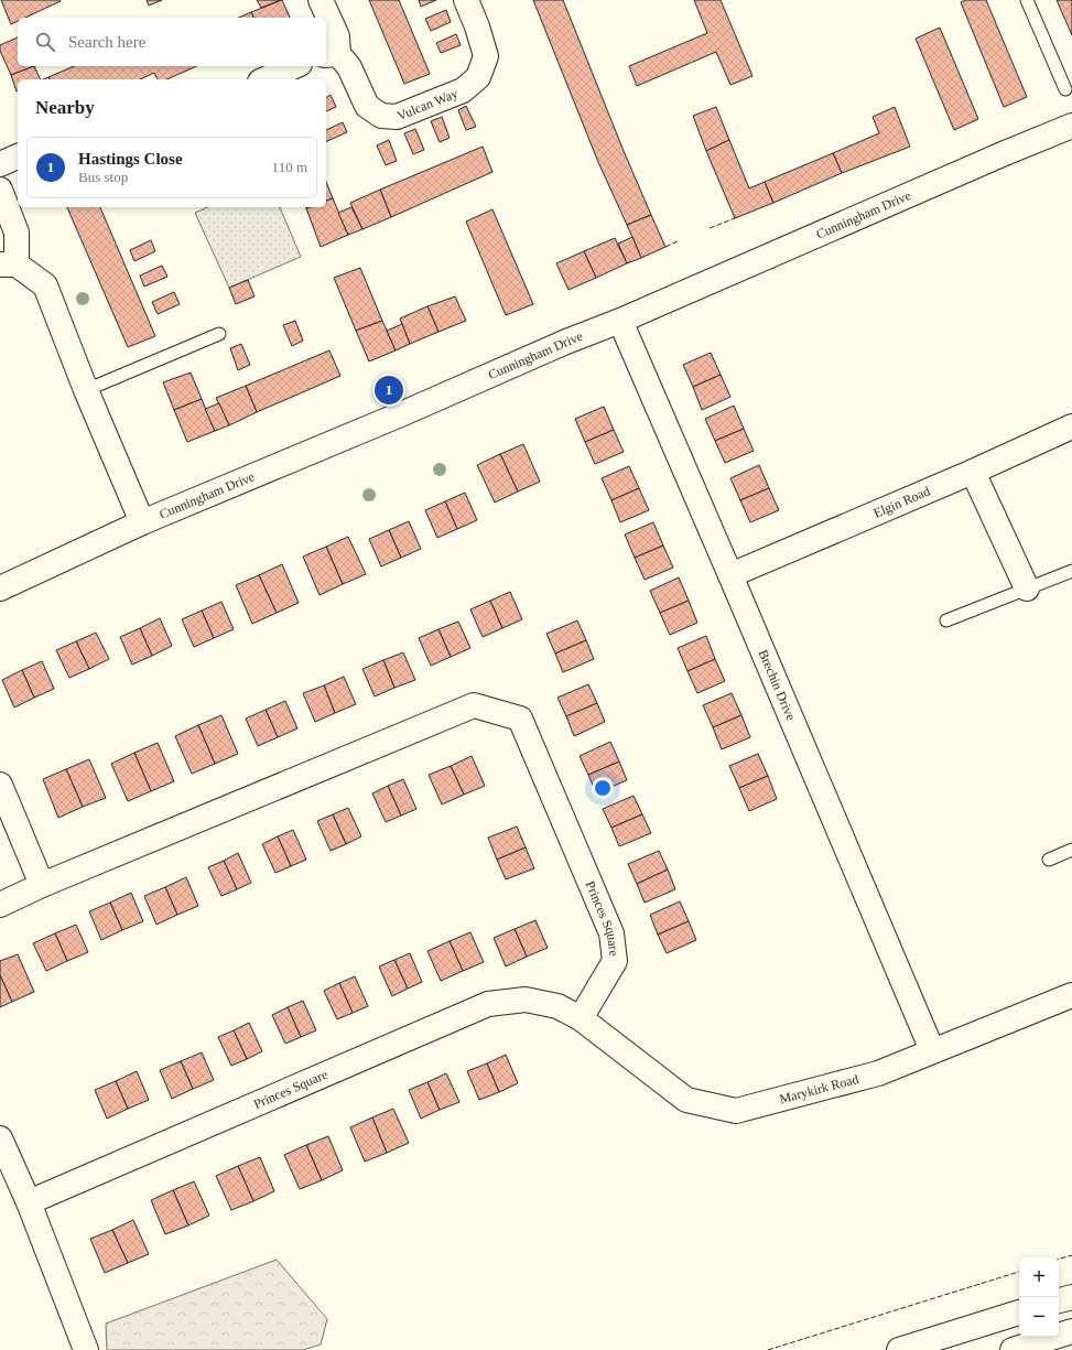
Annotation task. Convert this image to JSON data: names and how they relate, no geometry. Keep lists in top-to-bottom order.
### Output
{
  "streets": {
    "street": [
      "Vulcan Way",
      "Cunningham Drive",
      "Elgin Road",
      "Brechin Drive",
      "Princes Square",
      "Marykirk Road"
    ]
  },
  "crossings": [
    ["Cunningham Drive", "Brechin Drive"],
    ["Elgin Road", "Brechin Drive"],
    ["Brechin Drive", "Marykirk Road"],
    ["Princes Square", "Marykirk Road"]
  ],
  "page": {
    "search": "Search here",
    "heading": "Nearby",
    "list": [
      {
        "mark": "1",
        "name": "Hastings Close",
        "note": "Bus stop",
        "value": "110 m"
      }
    ],
    "pins": "1",
    "map_buttons": ["+", "−"]
  }
}
